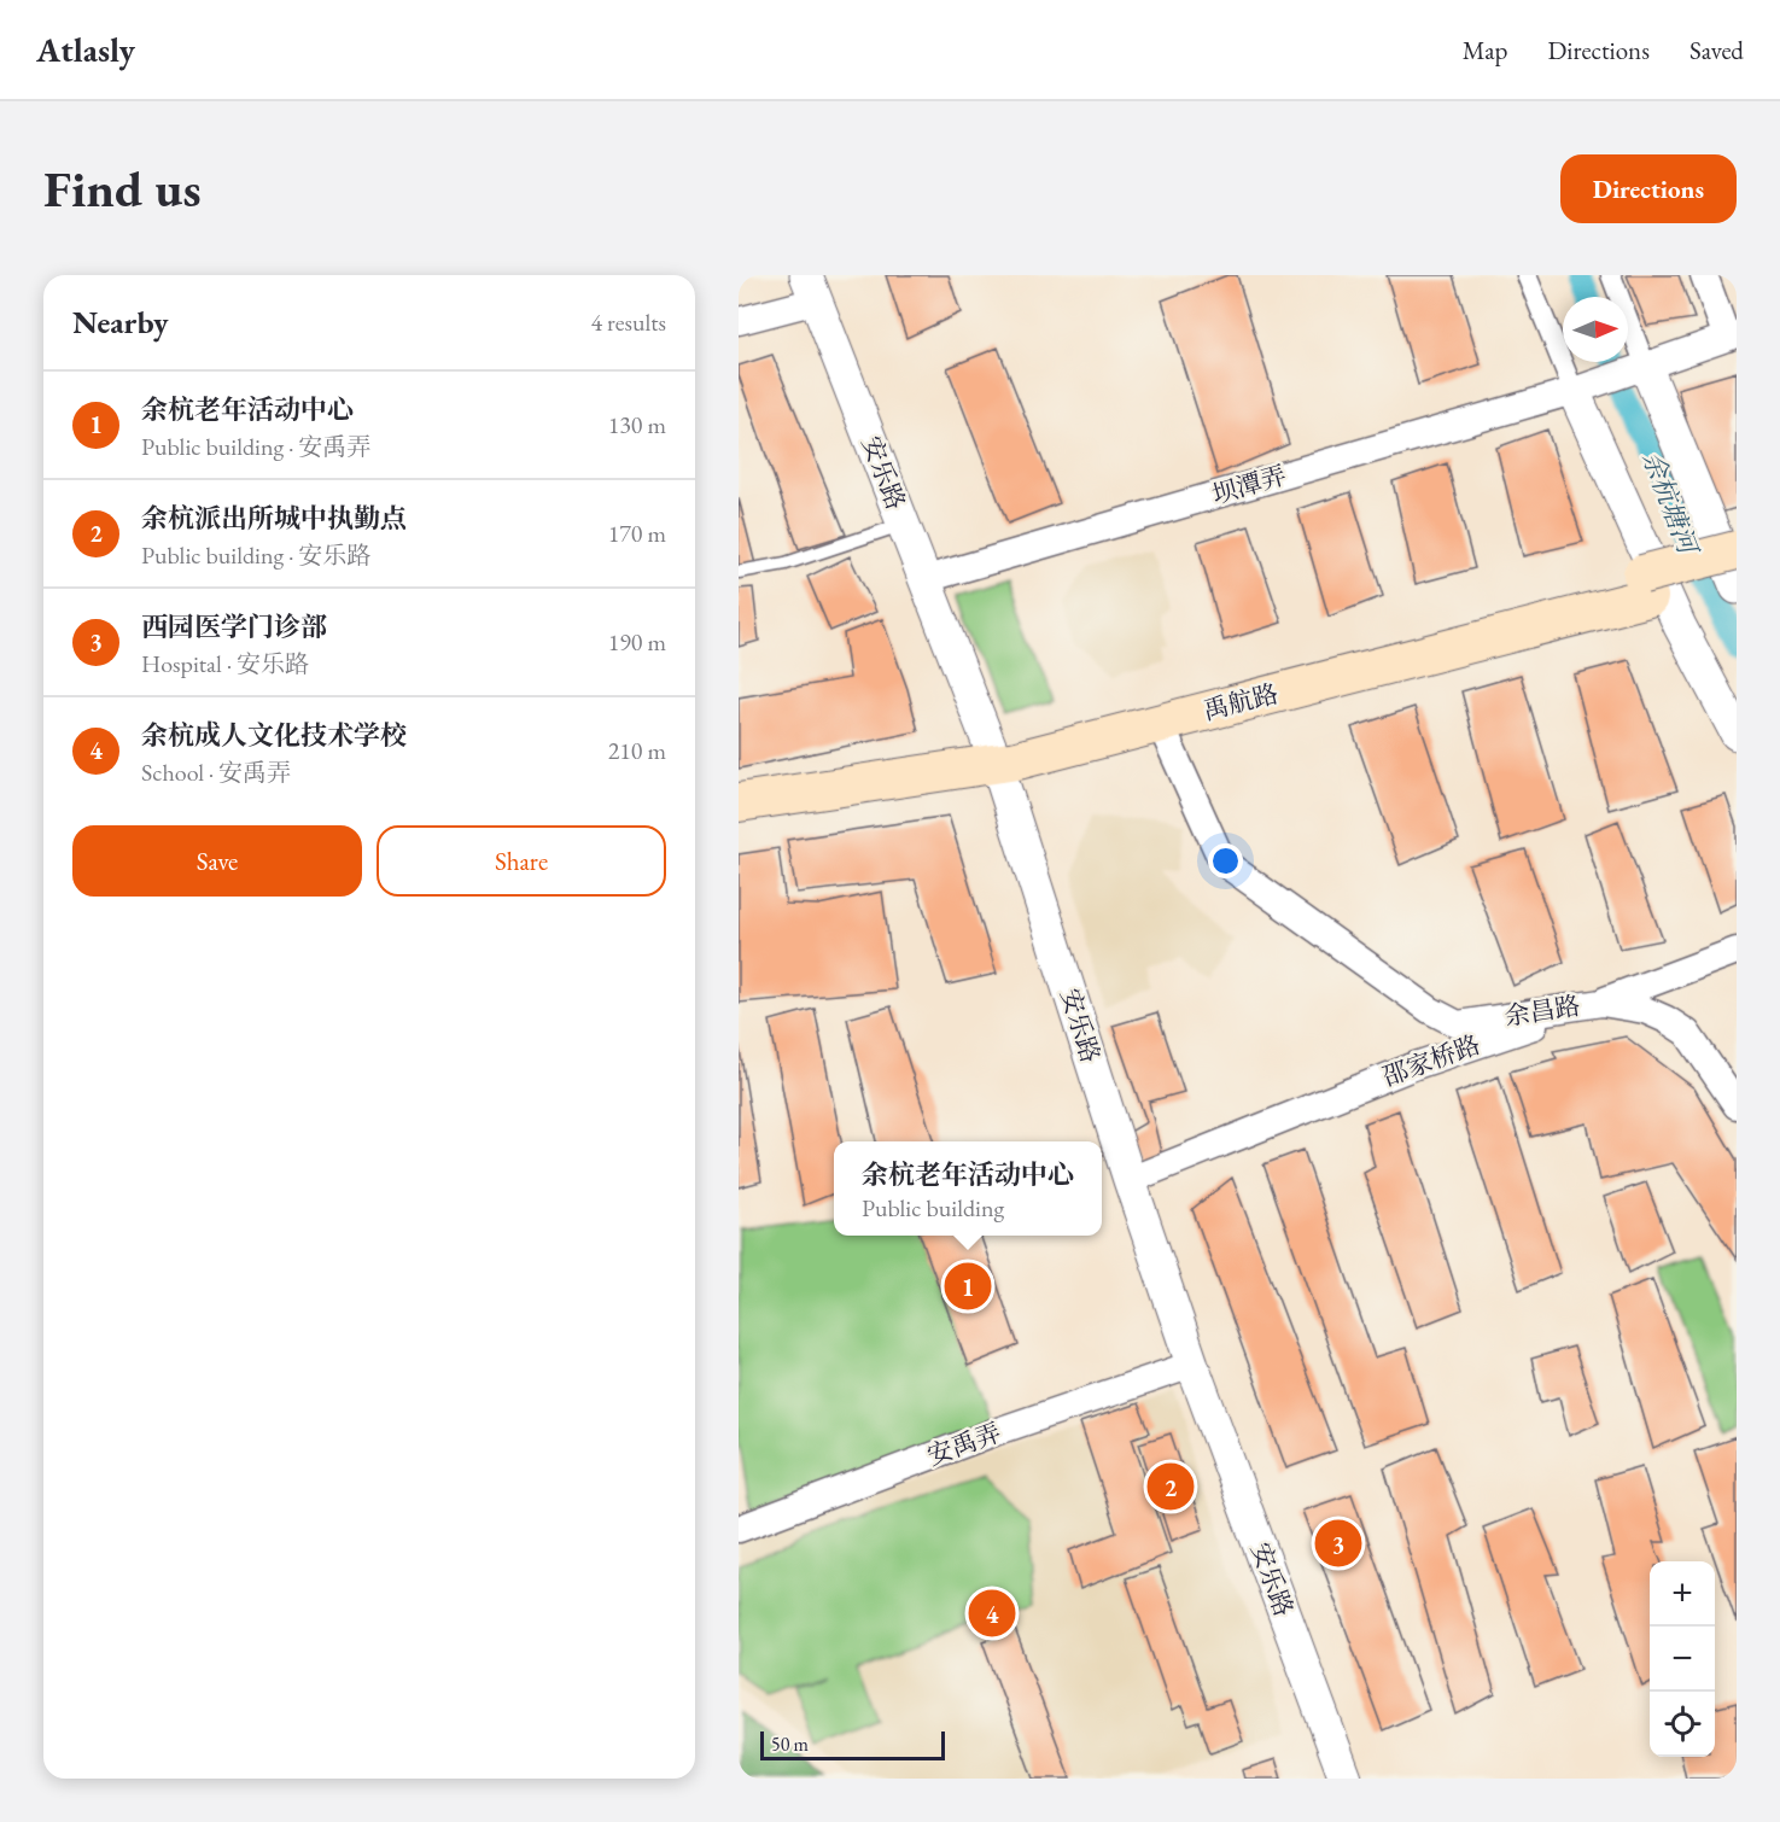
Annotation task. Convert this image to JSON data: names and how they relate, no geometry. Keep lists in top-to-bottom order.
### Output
{
  "streets": {
    "main road": ["禹航路"],
    "street": [
      "安乐路",
      "坝潭弄",
      "余昌路",
      "邵家桥路",
      "安禹弄"
    ]
  },
  "crossings": [
    ["安乐路", "坝潭弄"],
    ["安乐路", "禹航路"],
    ["安乐路", "邵家桥路"],
    ["安乐路", "安禹弄"],
    ["禹航路", "余昌路"],
    ["余昌路", "邵家桥路"]
  ],
  "water": ["余杭塘河"],
  "scale_bar": "50 m",
  "north": "right",
  "page": {
    "header": "Atlasly",
    "nav": ["Map", "Directions", "Saved"],
    "buttons": [
      "Directions",
      ["Save", "Share"]
    ],
    "title": "Find us",
    "heading": ["Nearby", "4 results"],
    "list": [
      {
        "mark": "1",
        "name": "余杭老年活动中心",
        "note": "Public building · 安禹弄",
        "value": "130 m"
      },
      {
        "mark": "2",
        "name": "余杭派出所城中执勤点",
        "note": "Public building · 安乐路",
        "value": "170 m"
      },
      {
        "mark": "3",
        "name": "西园医学门诊部",
        "note": "Hospital · 安乐路",
        "value": "190 m"
      },
      {
        "mark": "4",
        "name": "余杭成人文化技术学校",
        "note": "School · 安禹弄",
        "value": "210 m"
      }
    ],
    "popup": ["余杭老年活动中心", "Public building"],
    "pins": [
      "1",
      "2",
      "3",
      "4"
    ],
    "map_buttons": ["+", "−"],
    "scale": "50 m"
  }
}
